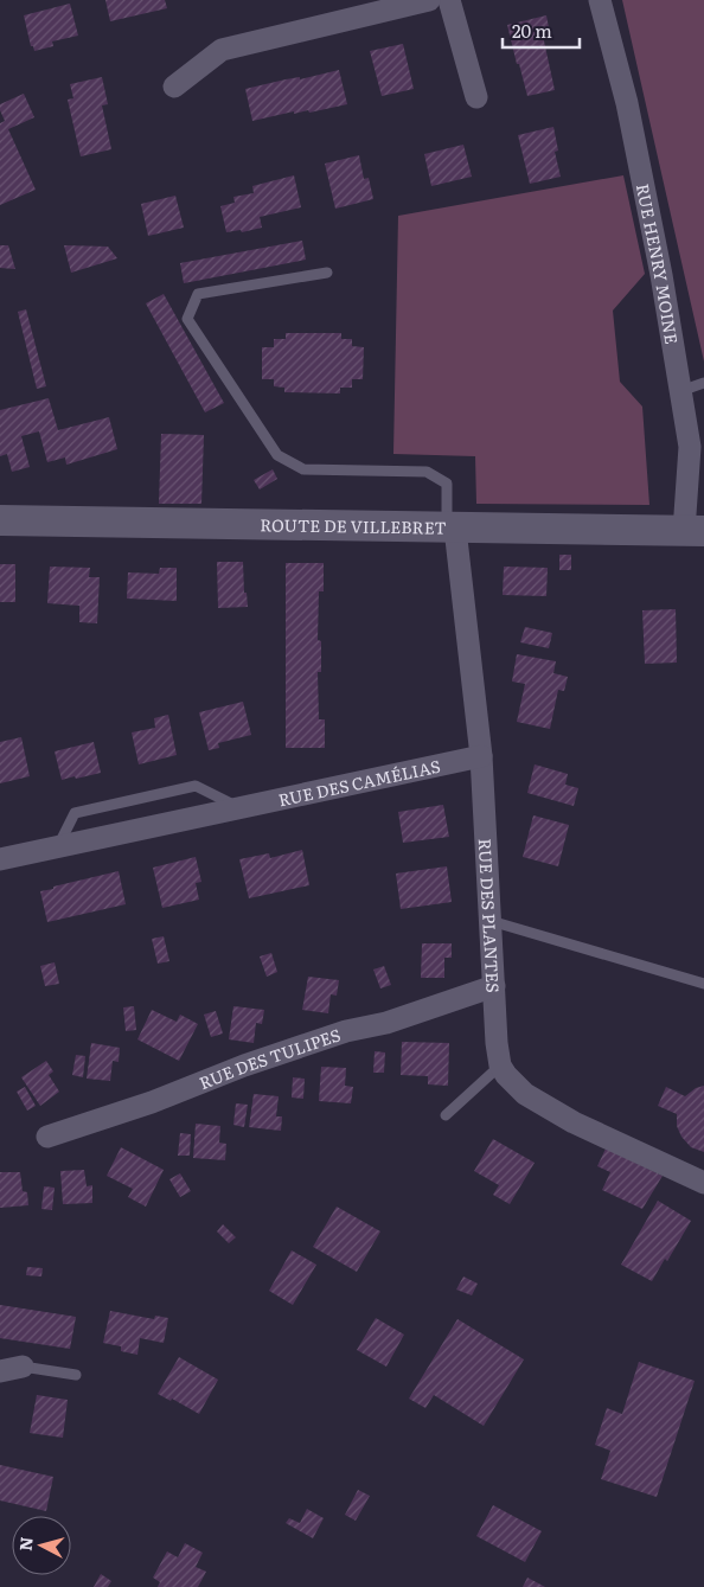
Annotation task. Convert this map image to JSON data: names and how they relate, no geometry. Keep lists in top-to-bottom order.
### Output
{
  "streets": {
    "main road": ["ROUTE DE VILLEBRET"],
    "street": [
      "RUE HENRY MOINE",
      "RUE DES CAMÉLIAS",
      "RUE DES PLANTES",
      "RUE DES TULIPES"
    ]
  },
  "crossings": [
    ["RUE HENRY MOINE", "ROUTE DE VILLEBRET"],
    ["ROUTE DE VILLEBRET", "RUE DES PLANTES"],
    ["RUE DES CAMÉLIAS", "RUE DES PLANTES"],
    ["RUE DES PLANTES", "RUE DES TULIPES"]
  ],
  "scale_bar": "20 m",
  "north": "left"
}
